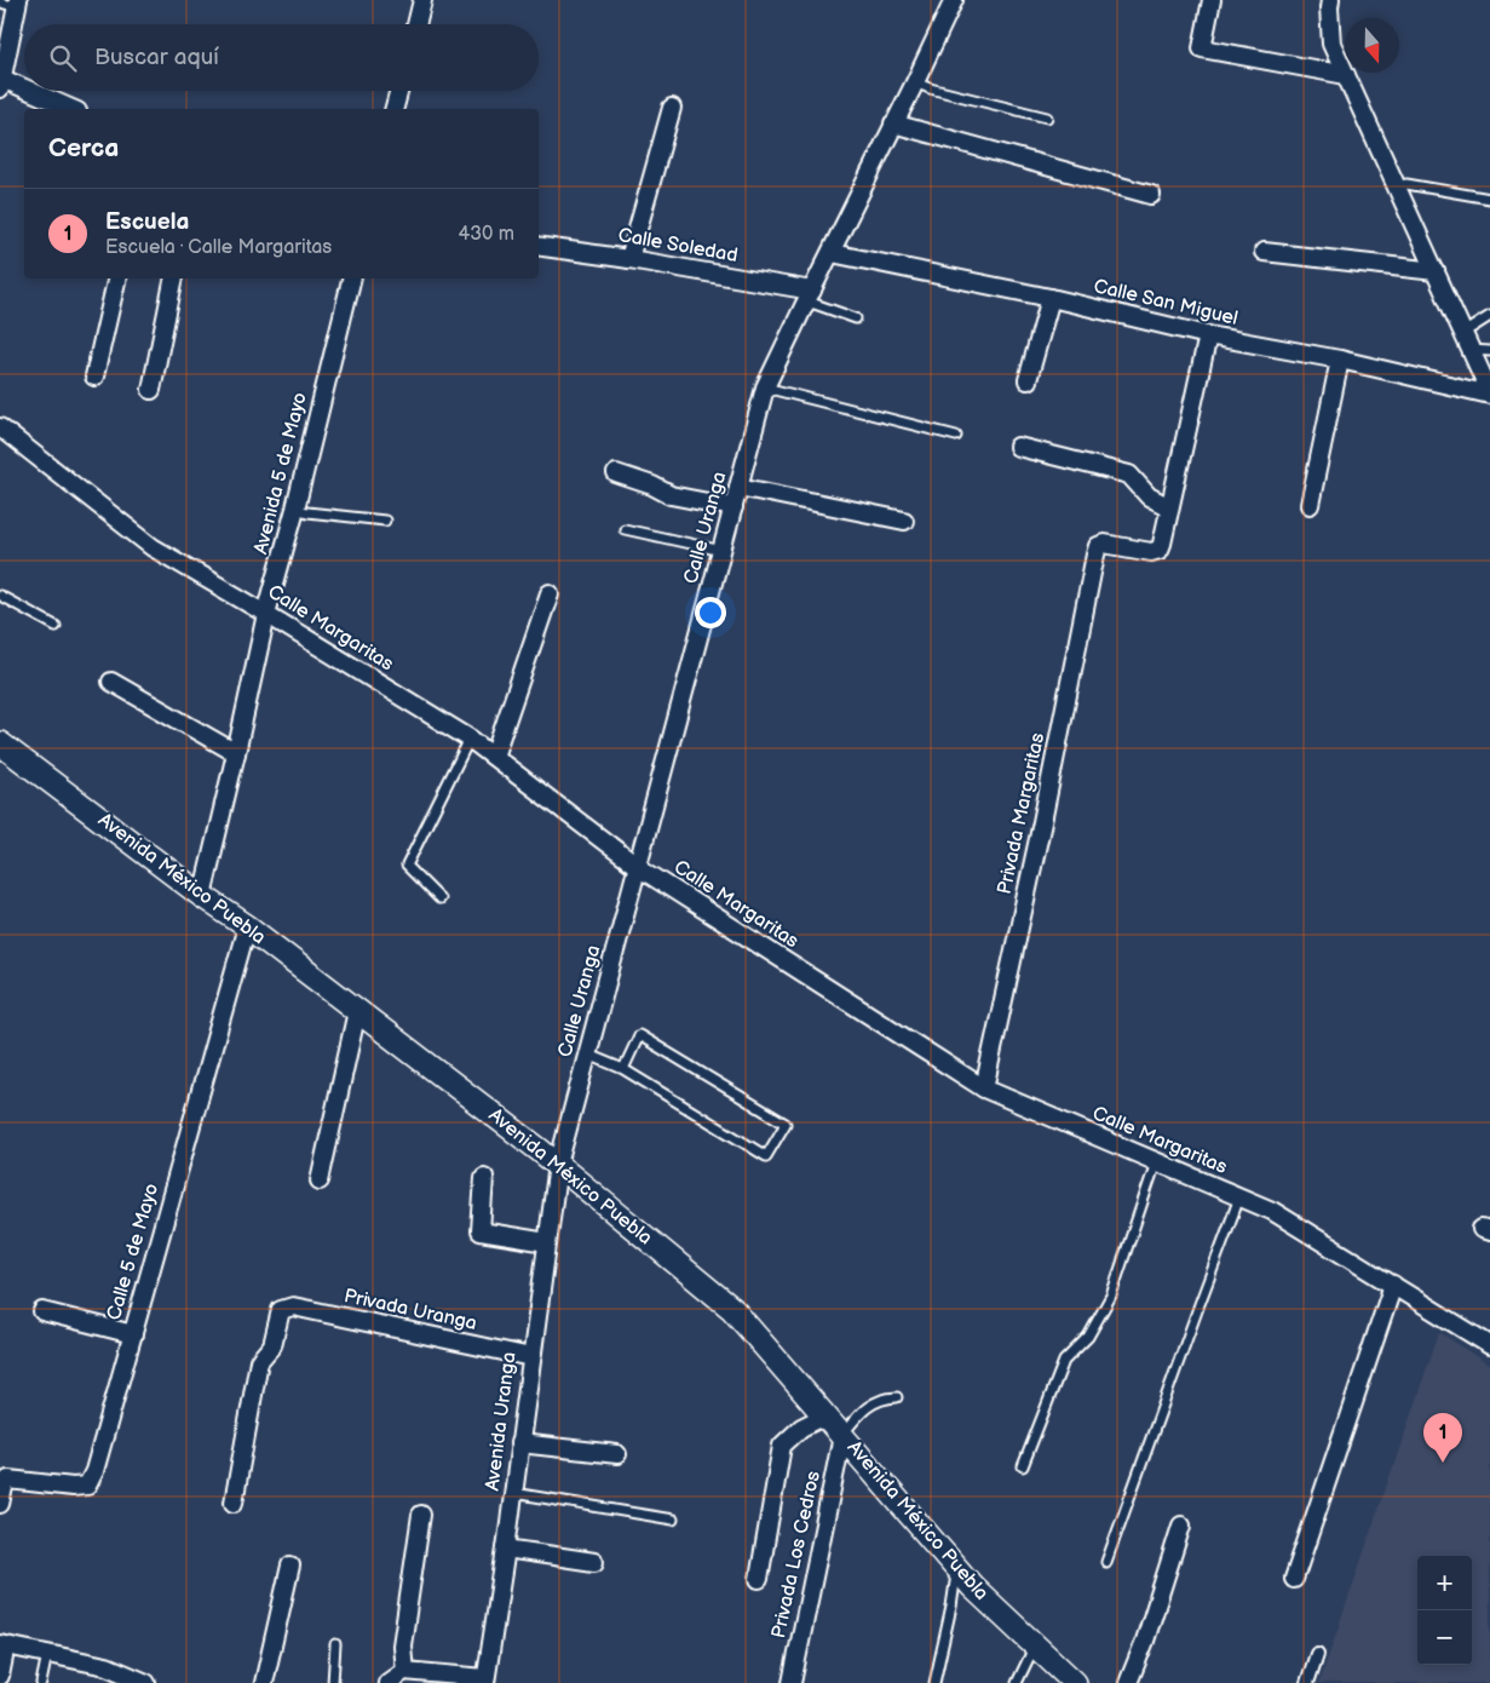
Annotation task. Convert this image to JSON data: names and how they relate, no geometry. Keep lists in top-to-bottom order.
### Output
{
  "streets": {
    "main road": ["Avenida México Puebla"],
    "street": [
      "Calle Soledad",
      "Calle San Miguel",
      "Avenida 5 de Mayo",
      "Calle Uranga",
      "Calle Margaritas",
      "Privada Margaritas",
      "Calle 5 de Mayo",
      "Privada Uranga",
      "Avenida Uranga",
      "Privada Los Cedros"
    ]
  },
  "crossings": [
    ["Calle Soledad", "Calle Uranga"],
    ["Calle San Miguel", "Calle Uranga"],
    ["Avenida 5 de Mayo", "Calle Margaritas"],
    ["Avenida 5 de Mayo", "Avenida México Puebla"],
    ["Calle Uranga", "Calle Margaritas"],
    ["Calle Uranga", "Avenida México Puebla"],
    ["Calle Uranga", "Avenida Uranga"],
    ["Calle Margaritas", "Privada Margaritas"],
    ["Avenida México Puebla", "Calle 5 de Mayo"],
    ["Avenida México Puebla", "Avenida Uranga"],
    ["Avenida México Puebla", "Privada Los Cedros"],
    ["Privada Uranga", "Avenida Uranga"]
  ],
  "north": "bottom",
  "page": {
    "search": "Buscar aquí",
    "heading": "Cerca",
    "list": [
      {
        "mark": "1",
        "name": "Escuela",
        "note": "Escuela · Calle Margaritas",
        "value": "430 m"
      }
    ],
    "pins": "1",
    "map_buttons": ["+", "−"]
  }
}
